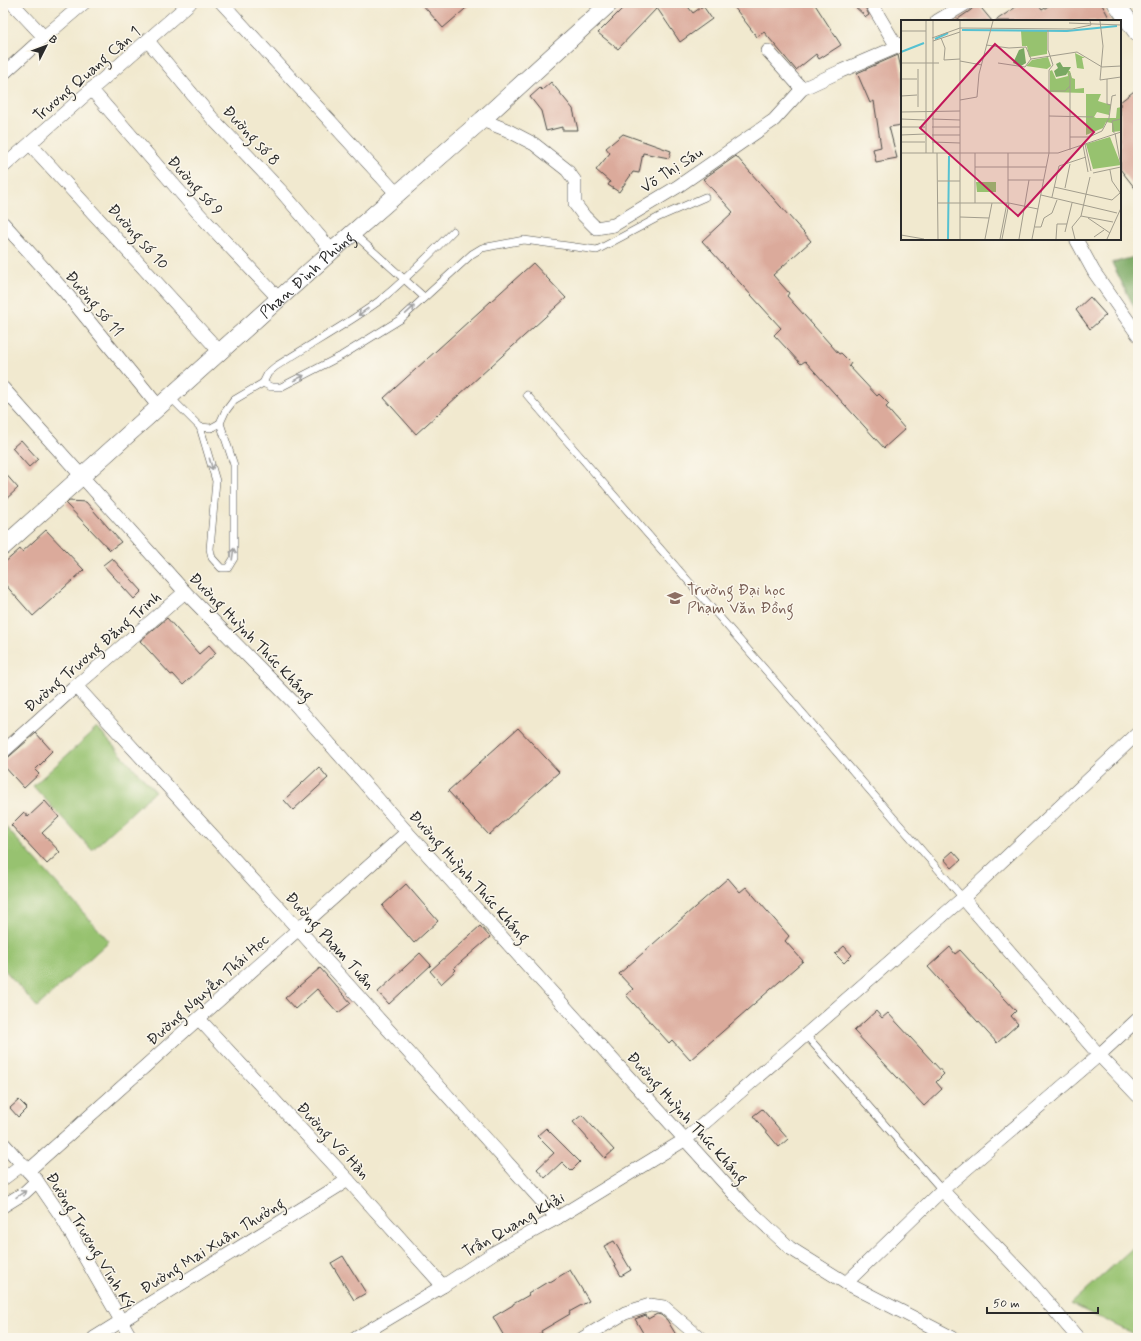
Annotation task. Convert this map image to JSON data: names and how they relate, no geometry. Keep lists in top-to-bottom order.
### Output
{
  "streets": {
    "street": [
      "Trương Quang Cận 1",
      "Đường số 8",
      "Võ Thị Sáu",
      "Đường số 9",
      "Đường số 10",
      "Phan Đình Phùng",
      "Đường số 11",
      "Đường Huỳnh Thúc Kháng",
      "Đường Trương Đăng Trinh",
      "Đường Phạm Tuân",
      "Đường Nguyễn Thái Học",
      "Đường Võ Hàn",
      "Trần Quang Khải",
      "Đường Trương Vĩnh Ký",
      "Đường Mai Xuân Thưởng"
    ]
  },
  "crossings": [
    ["Trương Quang Cận 1", "Đường số 8"],
    ["Trương Quang Cận 1", "Đường số 9"],
    ["Trương Quang Cận 1", "Đường số 10"],
    ["Đường số 8", "Phan Đình Phùng"],
    ["Võ Thị Sáu", "Phan Đình Phùng"],
    ["Đường số 9", "Phan Đình Phùng"],
    ["Đường số 10", "Phan Đình Phùng"],
    ["Phan Đình Phùng", "Đường số 11"],
    ["Phan Đình Phùng", "Đường Huỳnh Thúc Kháng"],
    ["Đường Huỳnh Thúc Kháng", "Đường Trương Đăng Trinh"],
    ["Đường Huỳnh Thúc Kháng", "Đường Nguyễn Thái Học"],
    ["Đường Huỳnh Thúc Kháng", "Trần Quang Khải"],
    ["Đường Trương Đăng Trinh", "Đường Phạm Tuân"],
    ["Đường Phạm Tuân", "Đường Nguyễn Thái Học"],
    ["Đường Phạm Tuân", "Trần Quang Khải"],
    ["Đường Nguyễn Thái Học", "Đường Võ Hàn"],
    ["Đường Nguyễn Thái Học", "Đường Trương Vĩnh Ký"],
    ["Đường Võ Hàn", "Trần Quang Khải"],
    ["Đường Võ Hàn", "Đường Mai Xuân Thưởng"],
    ["Đường Trương Vĩnh Ký", "Đường Mai Xuân Thưởng"]
  ],
  "places": {
    "school or university": ["Trường Đại học Phạm Văn Đồng"]
  },
  "scale_bar": "50 m",
  "north": "top right"
}
